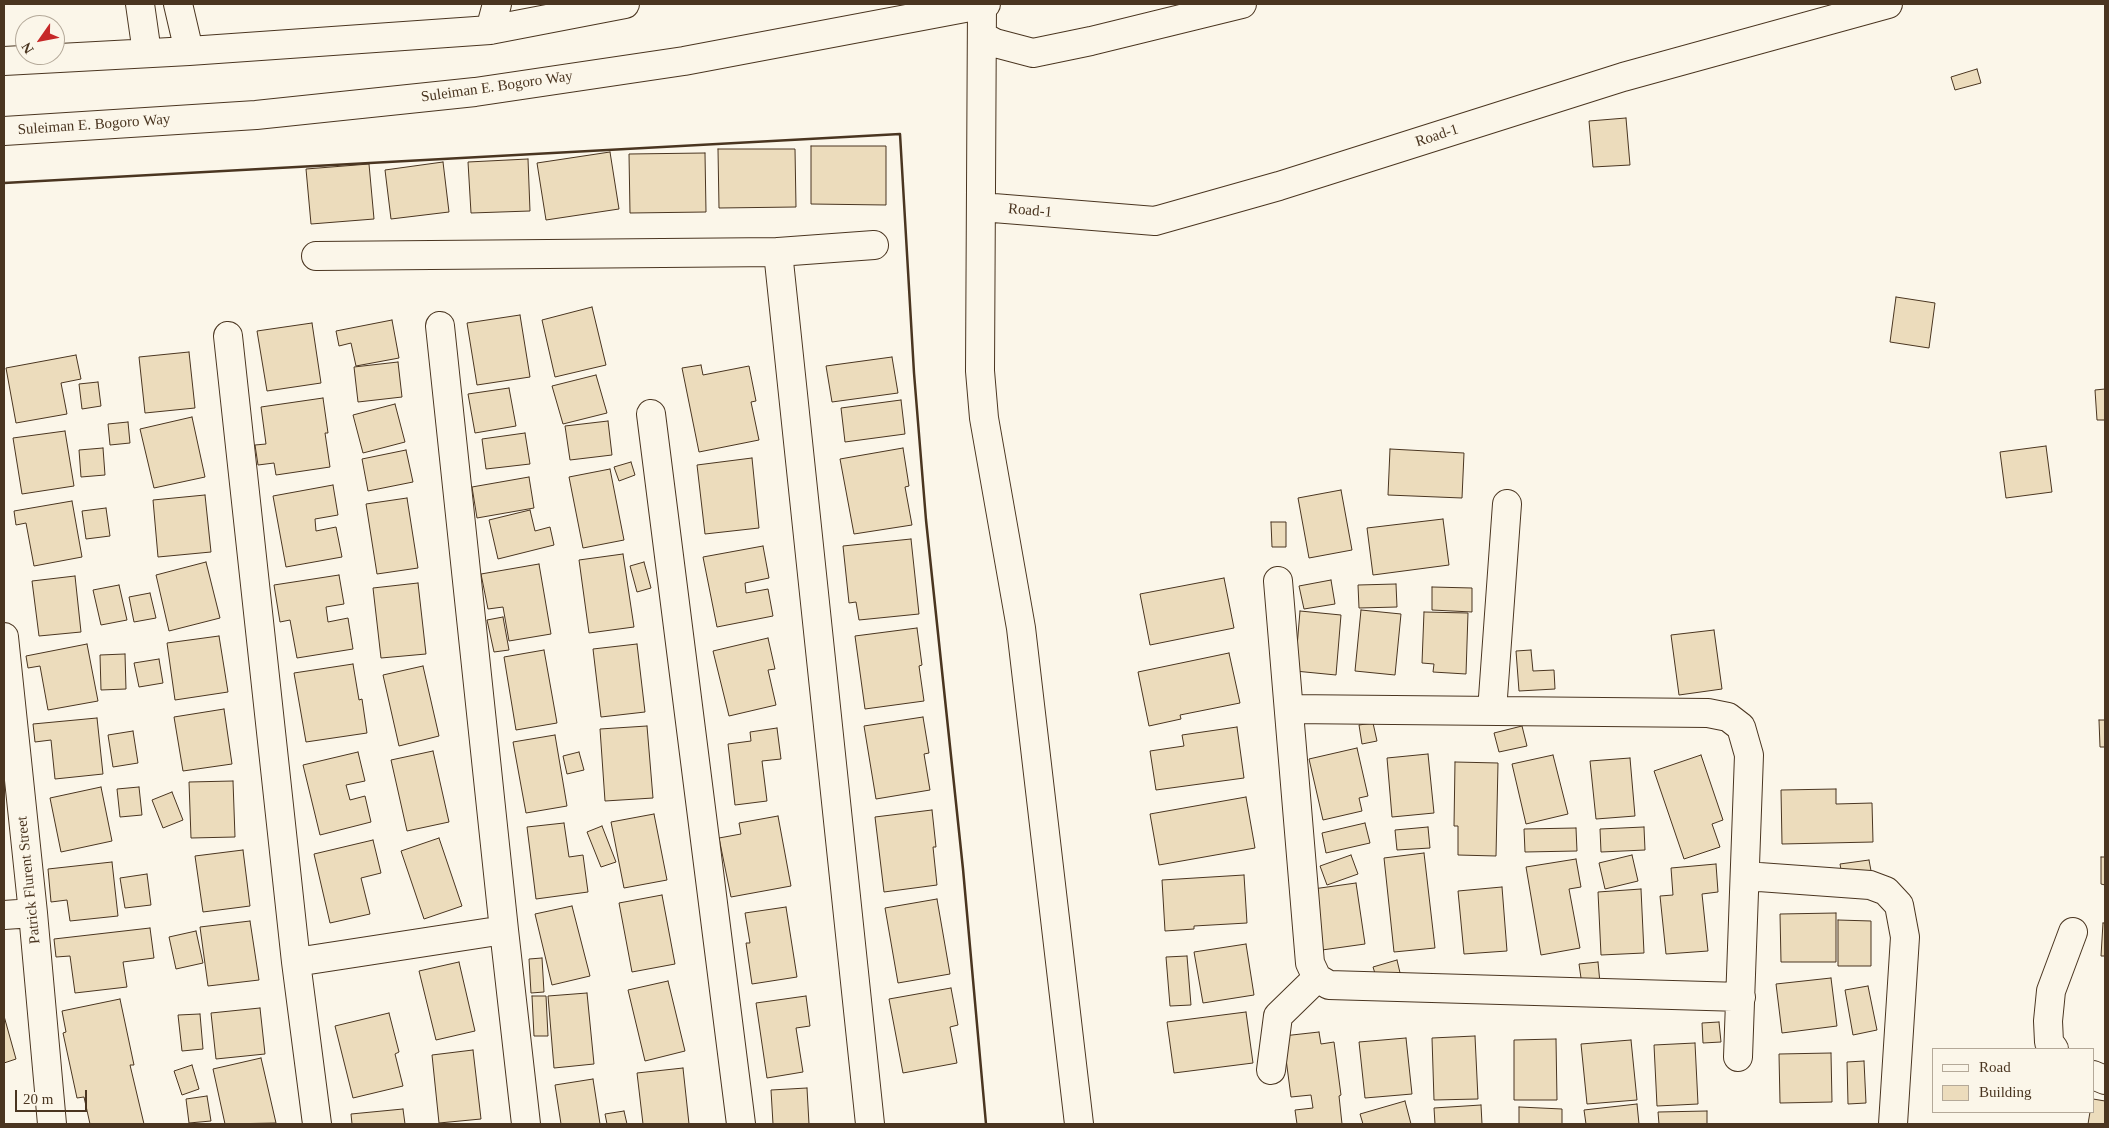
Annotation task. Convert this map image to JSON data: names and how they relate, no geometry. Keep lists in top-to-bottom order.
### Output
{
  "streets": {
    "street": ["Suleiman E. Bogoro Way", "Road-1", "Patrick Flurent Street"]
  },
  "legend": ["Road", "Building"],
  "scale_bar": "20 m",
  "north": "bottom left"
}
